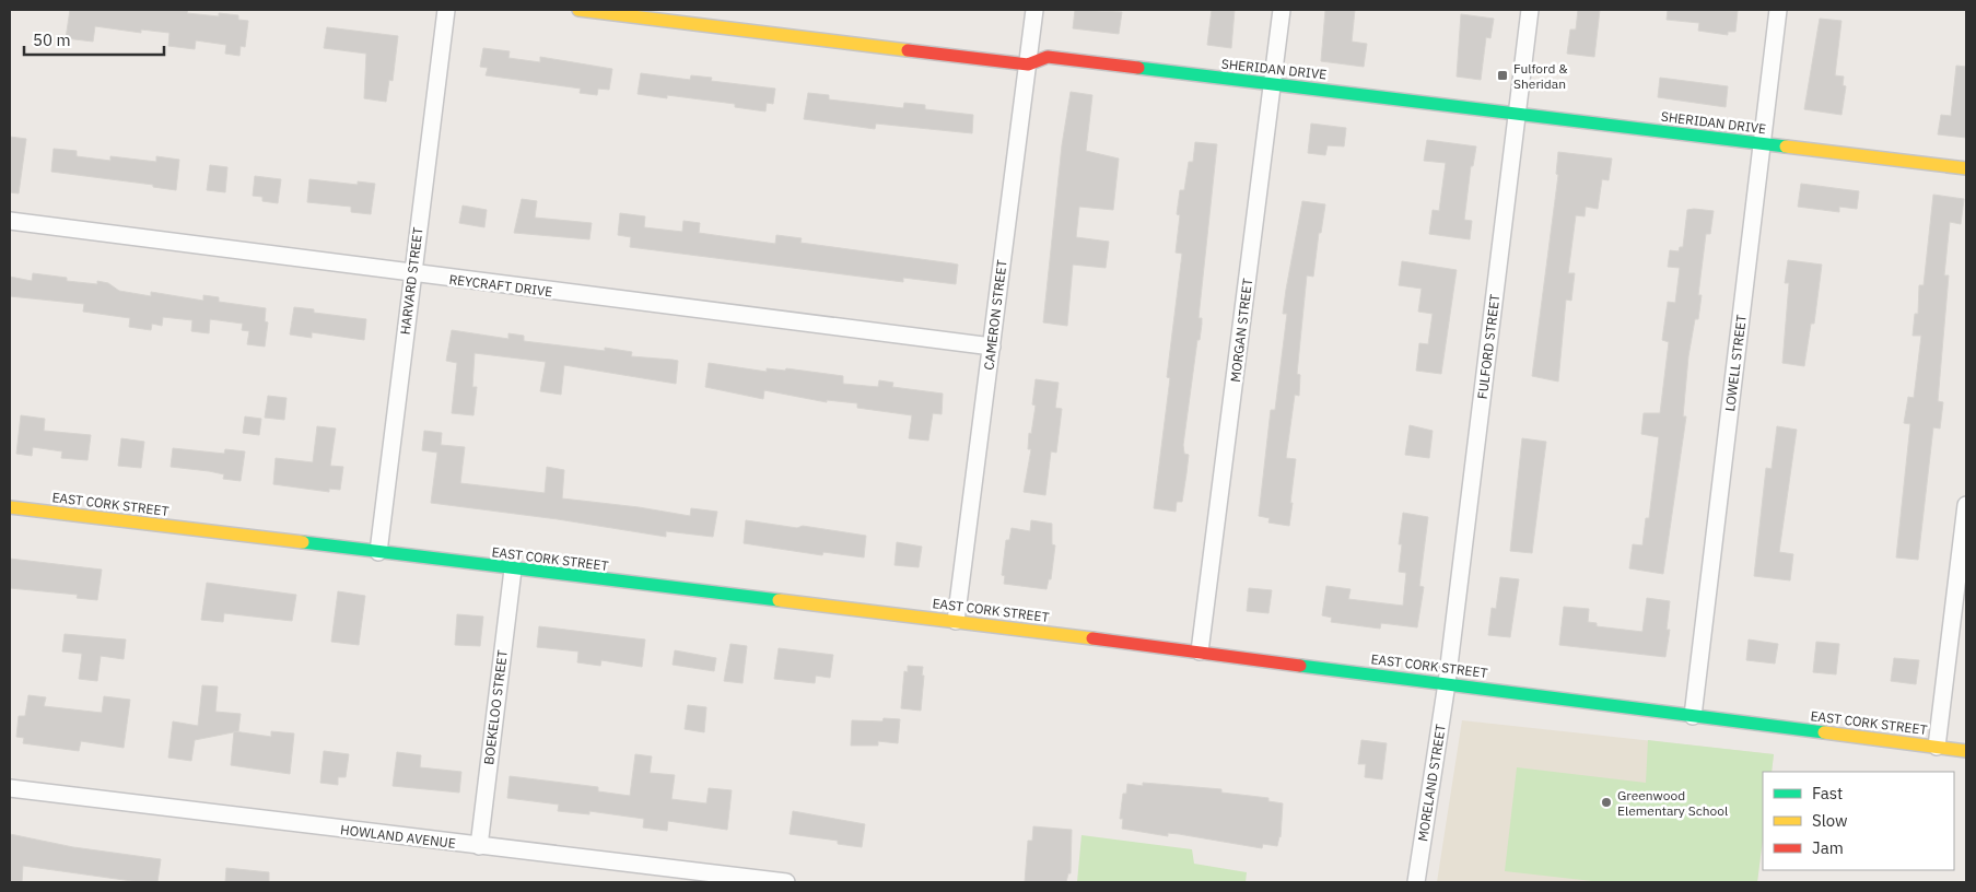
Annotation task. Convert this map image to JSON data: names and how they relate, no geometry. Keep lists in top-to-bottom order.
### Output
{
  "streets": {
    "street": [
      "SHERIDAN DRIVE",
      "HARVARD STREET",
      "REYCRAFT DRIVE",
      "CAMERON STREET",
      "MORGAN STREET",
      "FULFORD STREET",
      "LOWELL STREET",
      "EAST CORK STREET",
      "BOEKELOO STREET",
      "MORELAND STREET",
      "HOWLAND AVENUE"
    ]
  },
  "crossings": [
    ["SHERIDAN DRIVE", "CAMERON STREET"],
    ["SHERIDAN DRIVE", "MORGAN STREET"],
    ["SHERIDAN DRIVE", "FULFORD STREET"],
    ["SHERIDAN DRIVE", "LOWELL STREET"],
    ["HARVARD STREET", "REYCRAFT DRIVE"],
    ["HARVARD STREET", "EAST CORK STREET"],
    ["REYCRAFT DRIVE", "CAMERON STREET"],
    ["CAMERON STREET", "EAST CORK STREET"],
    ["MORGAN STREET", "EAST CORK STREET"],
    ["FULFORD STREET", "EAST CORK STREET"],
    ["FULFORD STREET", "MORELAND STREET"],
    ["LOWELL STREET", "EAST CORK STREET"],
    ["EAST CORK STREET", "BOEKELOO STREET"],
    ["EAST CORK STREET", "MORELAND STREET"],
    ["BOEKELOO STREET", "HOWLAND AVENUE"]
  ],
  "places": {
    "transit": ["Fulford & Sheridan"],
    "other": ["Greenwood Elementary School"]
  },
  "legend": ["Fast", "Slow", "Jam"],
  "scale_bar": "50 m"
}
